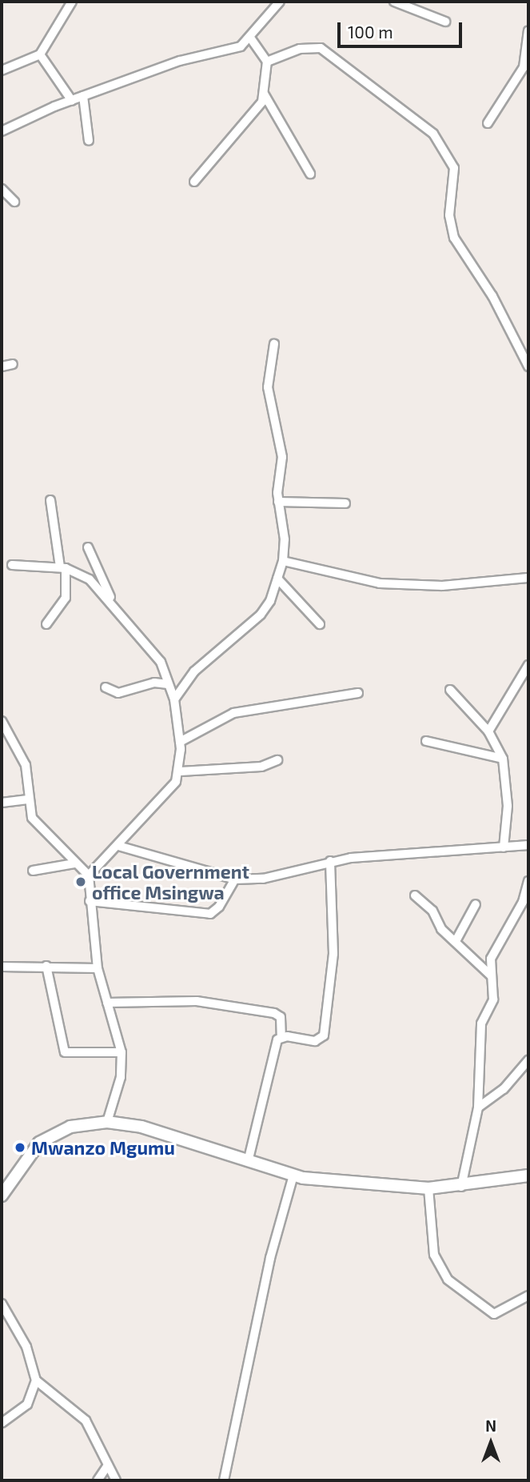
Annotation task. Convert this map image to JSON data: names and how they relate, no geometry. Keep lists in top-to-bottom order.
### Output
{
  "places": ["Local Government office Msingwa", "Mwanzo Mgumu"],
  "scale_bar": "100 m",
  "north": "top"
}
